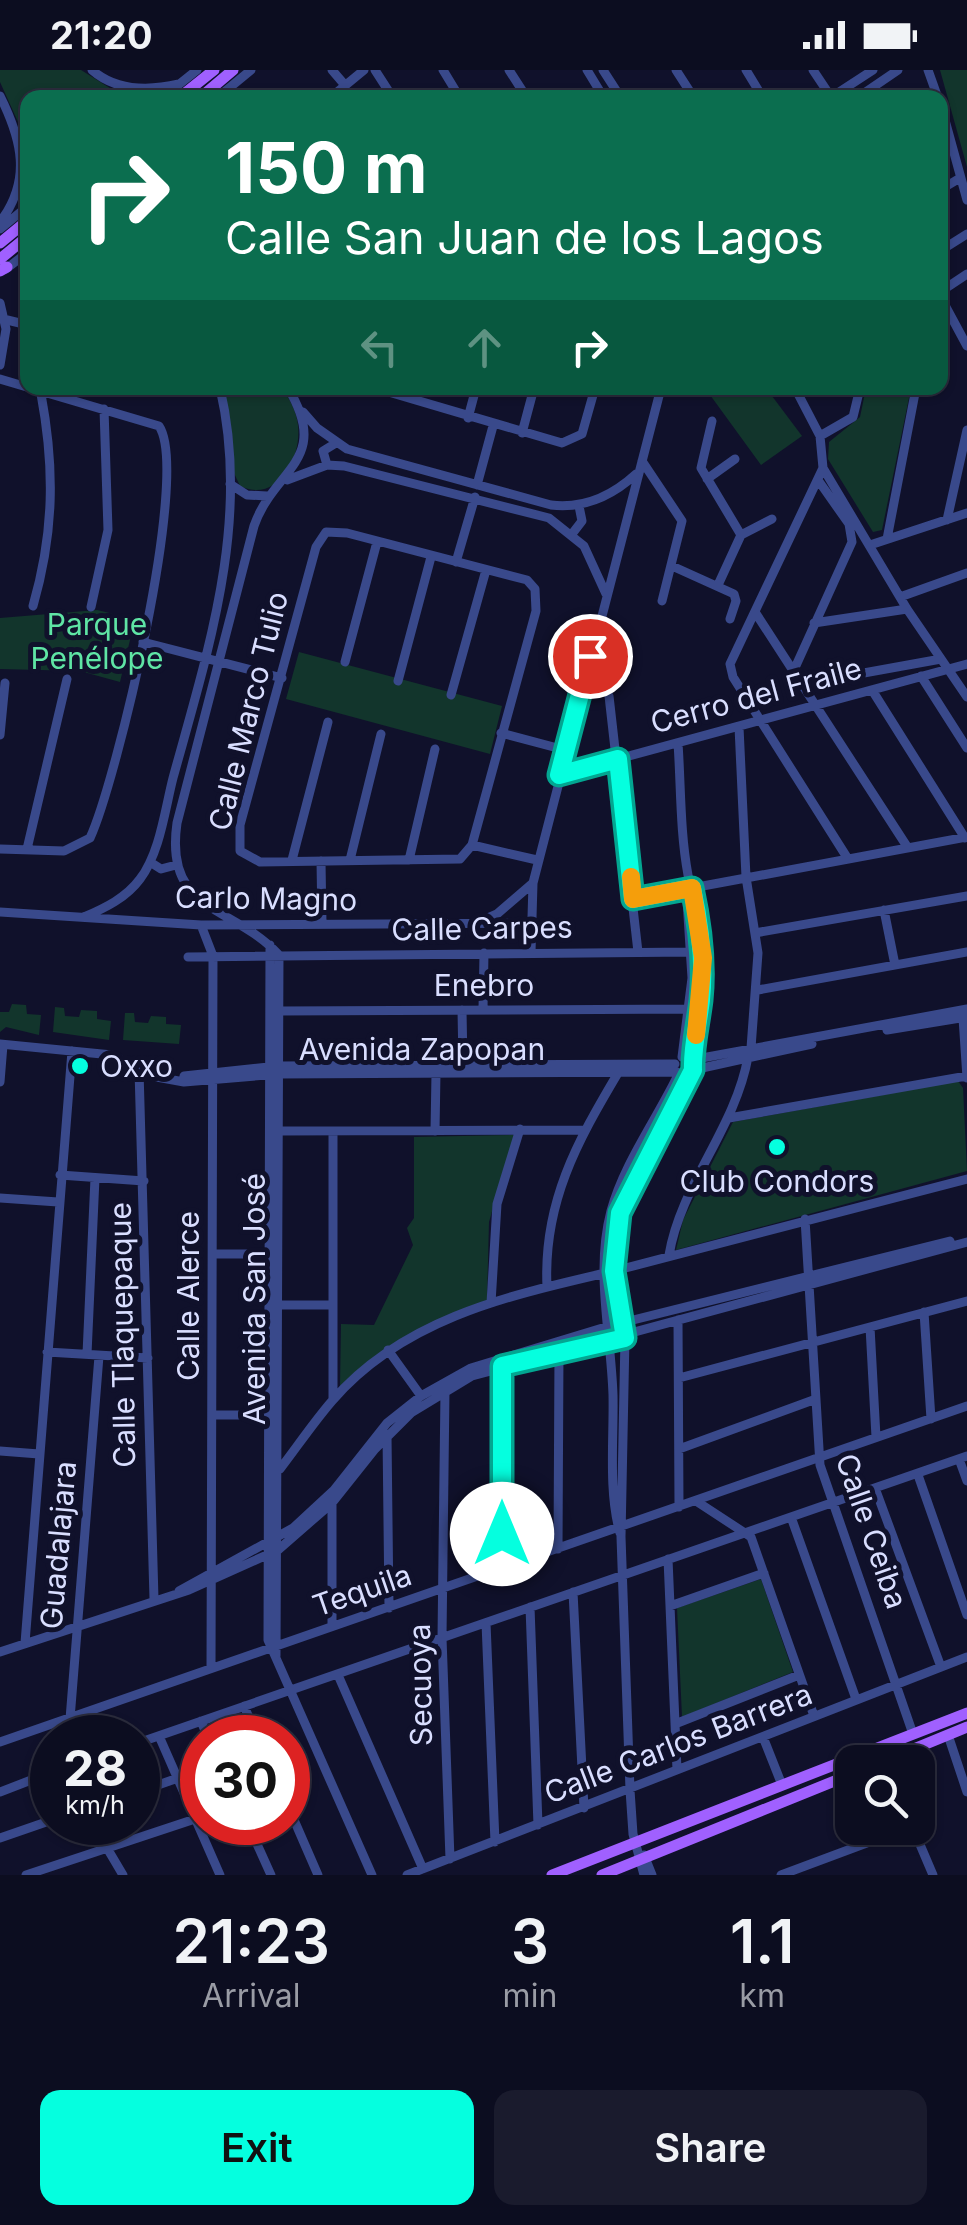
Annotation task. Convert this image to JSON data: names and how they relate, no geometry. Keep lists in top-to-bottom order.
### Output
{
  "streets": {
    "street": [
      "Cerro del Fraile",
      "Calle Marco Tulio",
      "Carlo Magno",
      "Calle Carpes",
      "Enebro",
      "Avenida Zapopan",
      "Calle Alerce",
      "Avenida San José",
      "Calle Tlaquepaque",
      "Calle Ceiba",
      "Guadalajara",
      "Tequila",
      "Secuoya",
      "Calle Carlos Barrera"
    ]
  },
  "crossings": [
    ["Carlo Magno", "Calle Alerce"],
    ["Calle Carpes", "Calle Alerce"],
    ["Calle Carpes", "Avenida San José"],
    ["Enebro", "Avenida San José"],
    ["Avenida Zapopan", "Calle Alerce"],
    ["Avenida Zapopan", "Avenida San José"],
    ["Avenida Zapopan", "Calle Tlaquepaque"],
    ["Calle Alerce", "Tequila"],
    ["Avenida San José", "Tequila"],
    ["Calle Ceiba", "Tequila"],
    ["Calle Ceiba", "Calle Carlos Barrera"],
    ["Tequila", "Secuoya"],
    ["Secuoya", "Calle Carlos Barrera"]
  ],
  "parks": ["Parque Penélope"],
  "places": ["Oxxo", "Club Condors"],
  "page": {
    "status": "21:20",
    "turn": ["150 m", "Calle San Juan de los Lagos"],
    "speed": "28 km/h",
    "limit": "30",
    "eta": [
      "21:23",
      "Arrival",
      "3",
      "min",
      "1.1",
      "km"
    ],
    "buttons": ["Exit", "Share"]
  }
}
